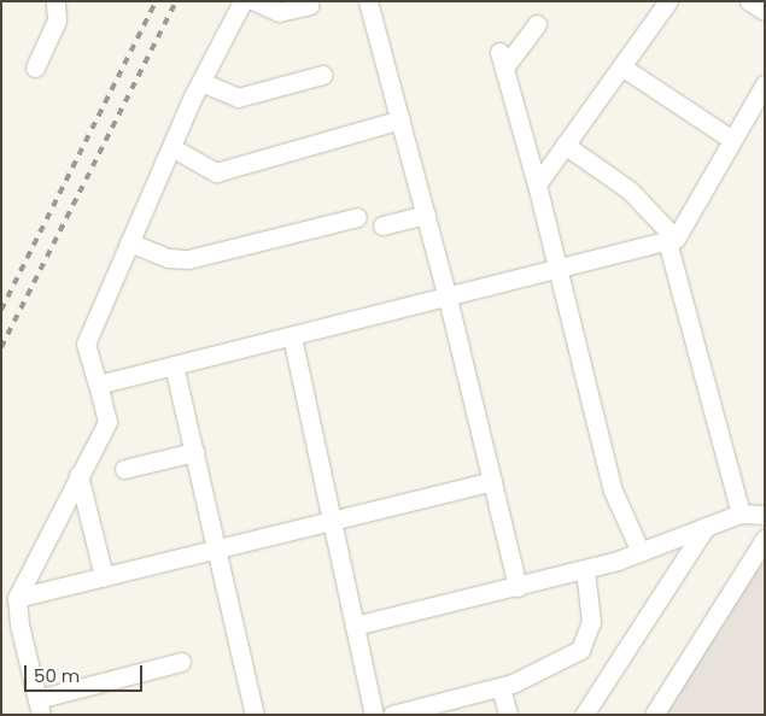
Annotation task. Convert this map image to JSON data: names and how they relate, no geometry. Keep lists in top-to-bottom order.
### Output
{
  "scale_bar": "50 m"
}
